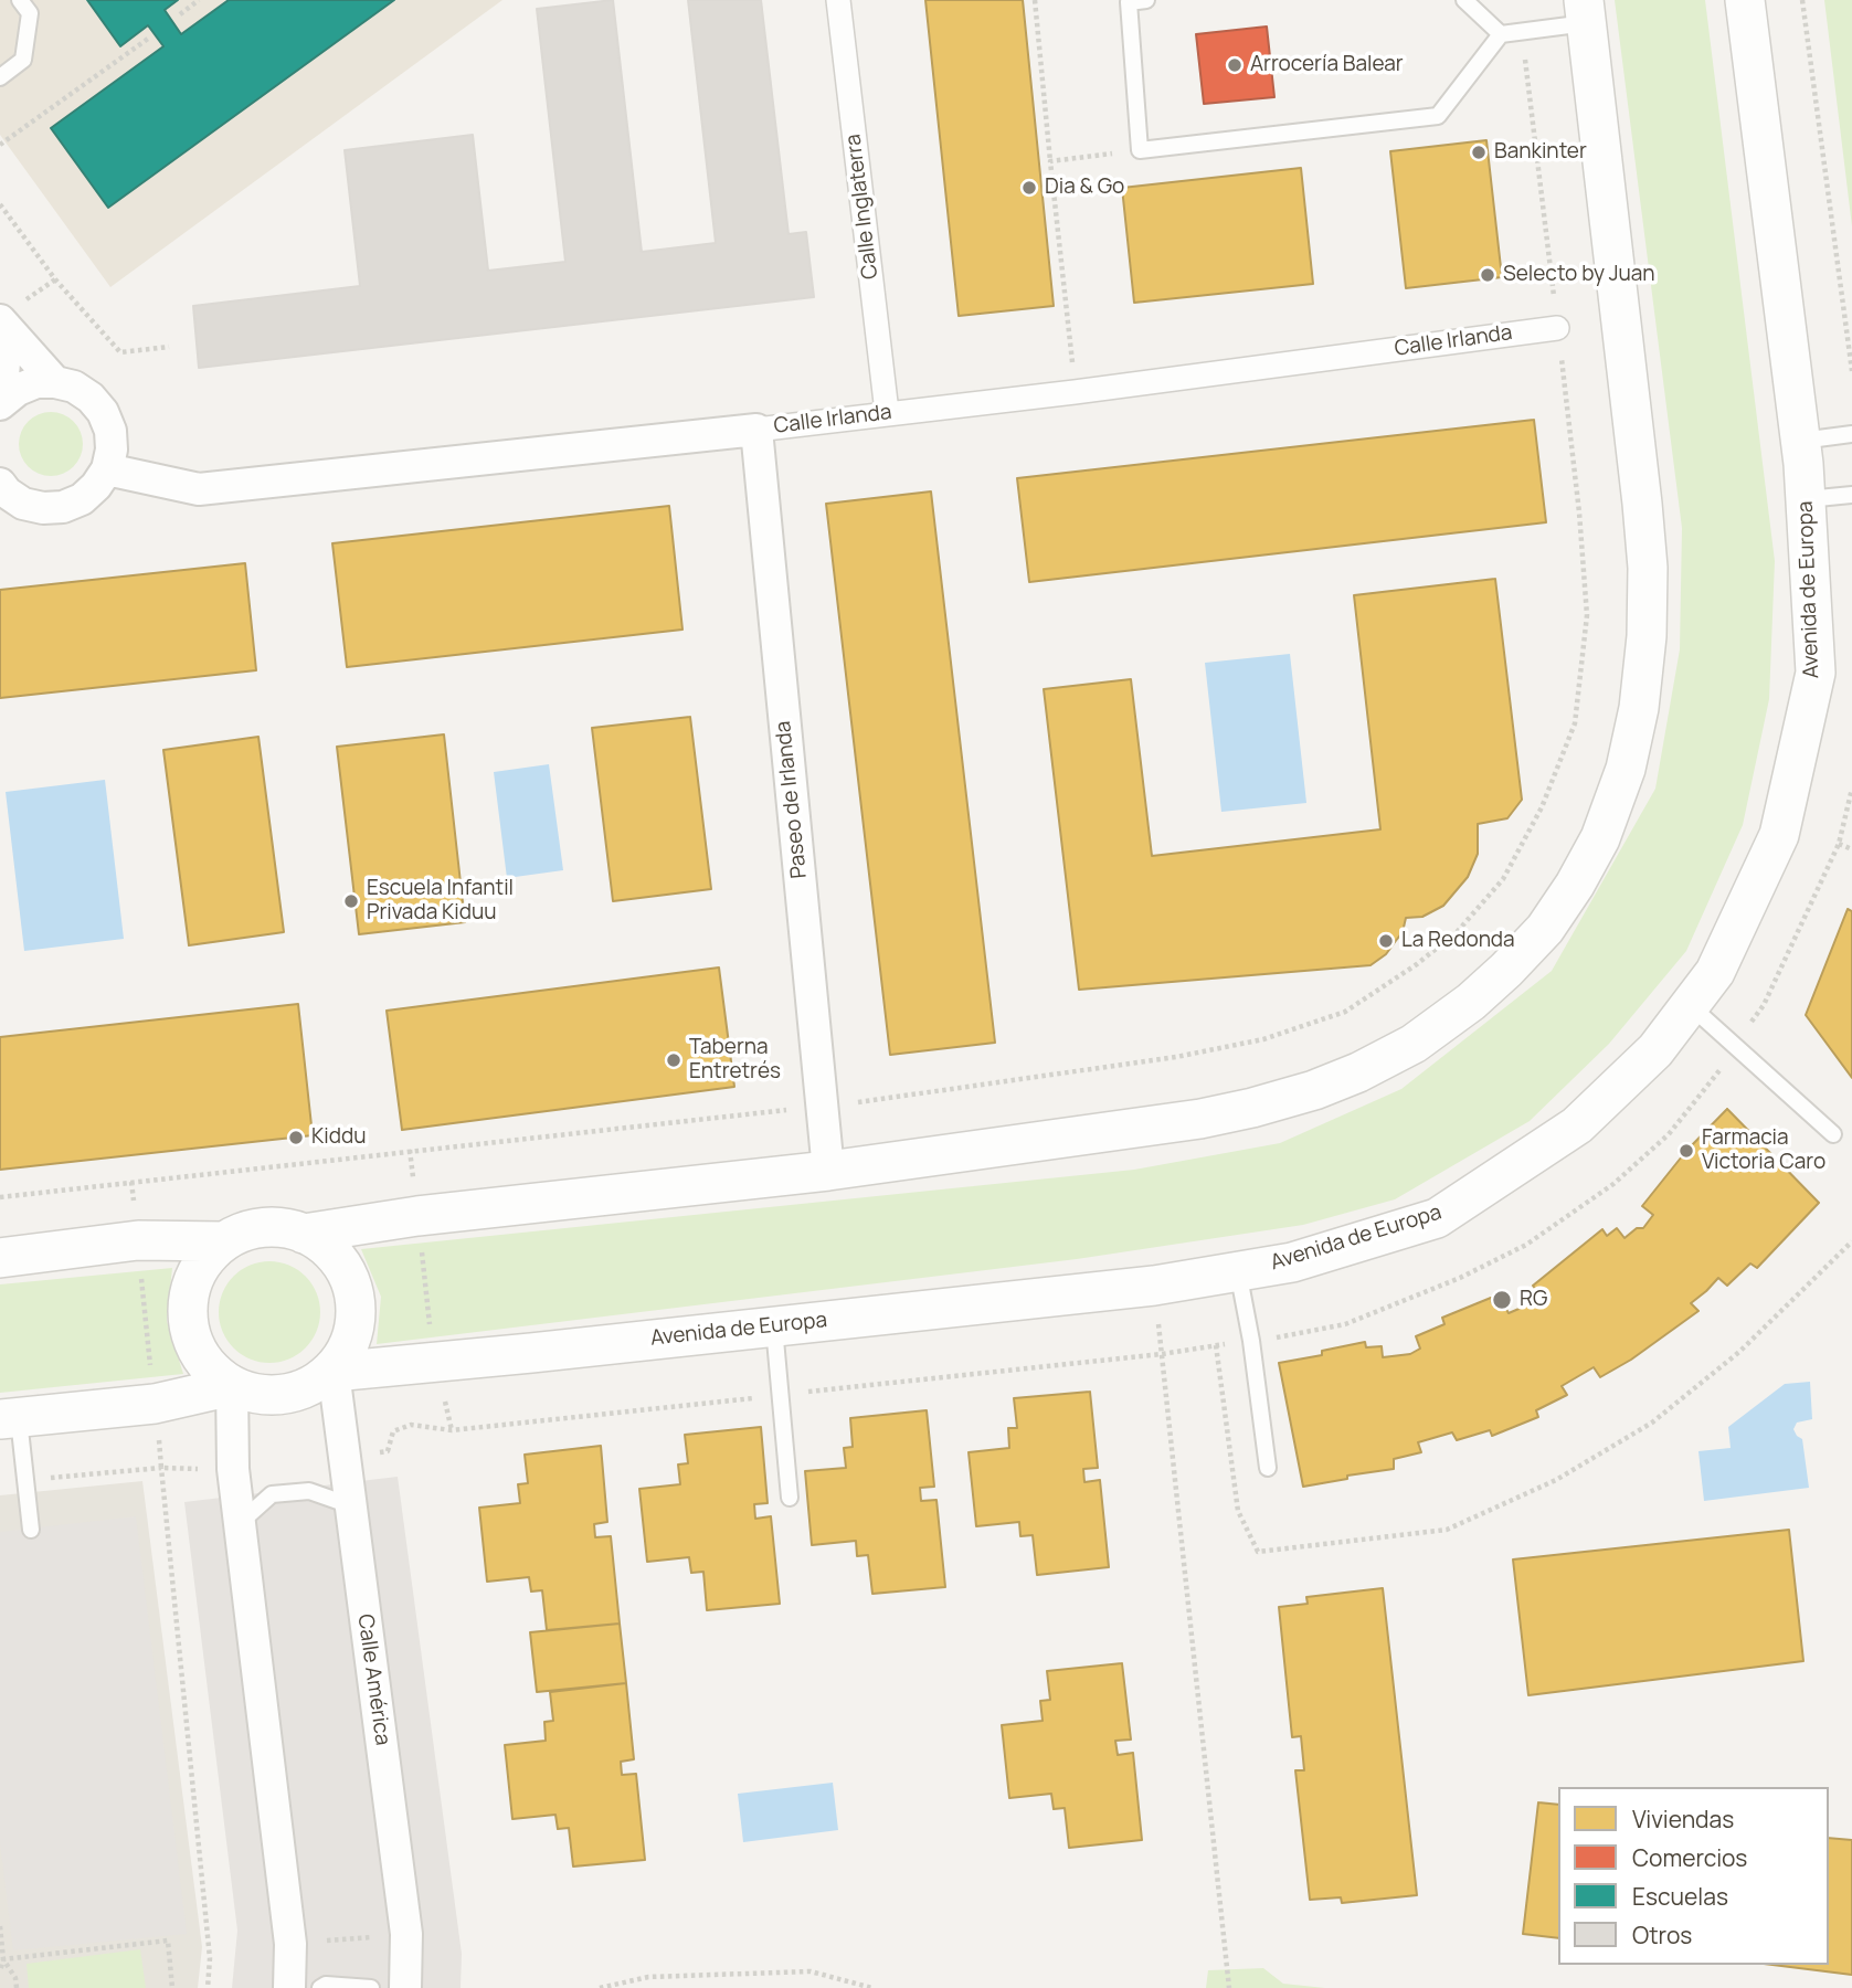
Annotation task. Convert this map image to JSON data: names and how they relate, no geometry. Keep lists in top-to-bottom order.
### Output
{
  "streets": {
    "street": [
      "Calle Inglaterra",
      "Calle Irlanda",
      "Avenida de Europa",
      "Paseo de Irlanda",
      "Calle América"
    ]
  },
  "crossings": [
    ["Calle Inglaterra", "Calle Irlanda"],
    ["Calle Irlanda", "Paseo de Irlanda"],
    ["Avenida de Europa", "Calle América"]
  ],
  "places": [
    "Arrocería Balear",
    "Bankinter",
    "Dia & Go",
    "Selecto by Juan",
    "Escuela Infantil Privada Kiduu",
    "La Redonda",
    "Taberna Entretrés",
    "Kiddu",
    "Farmacia Victoria Caro",
    "RG"
  ],
  "legend": [
    "Viviendas",
    "Comercios",
    "Escuelas",
    "Otros"
  ]
}
